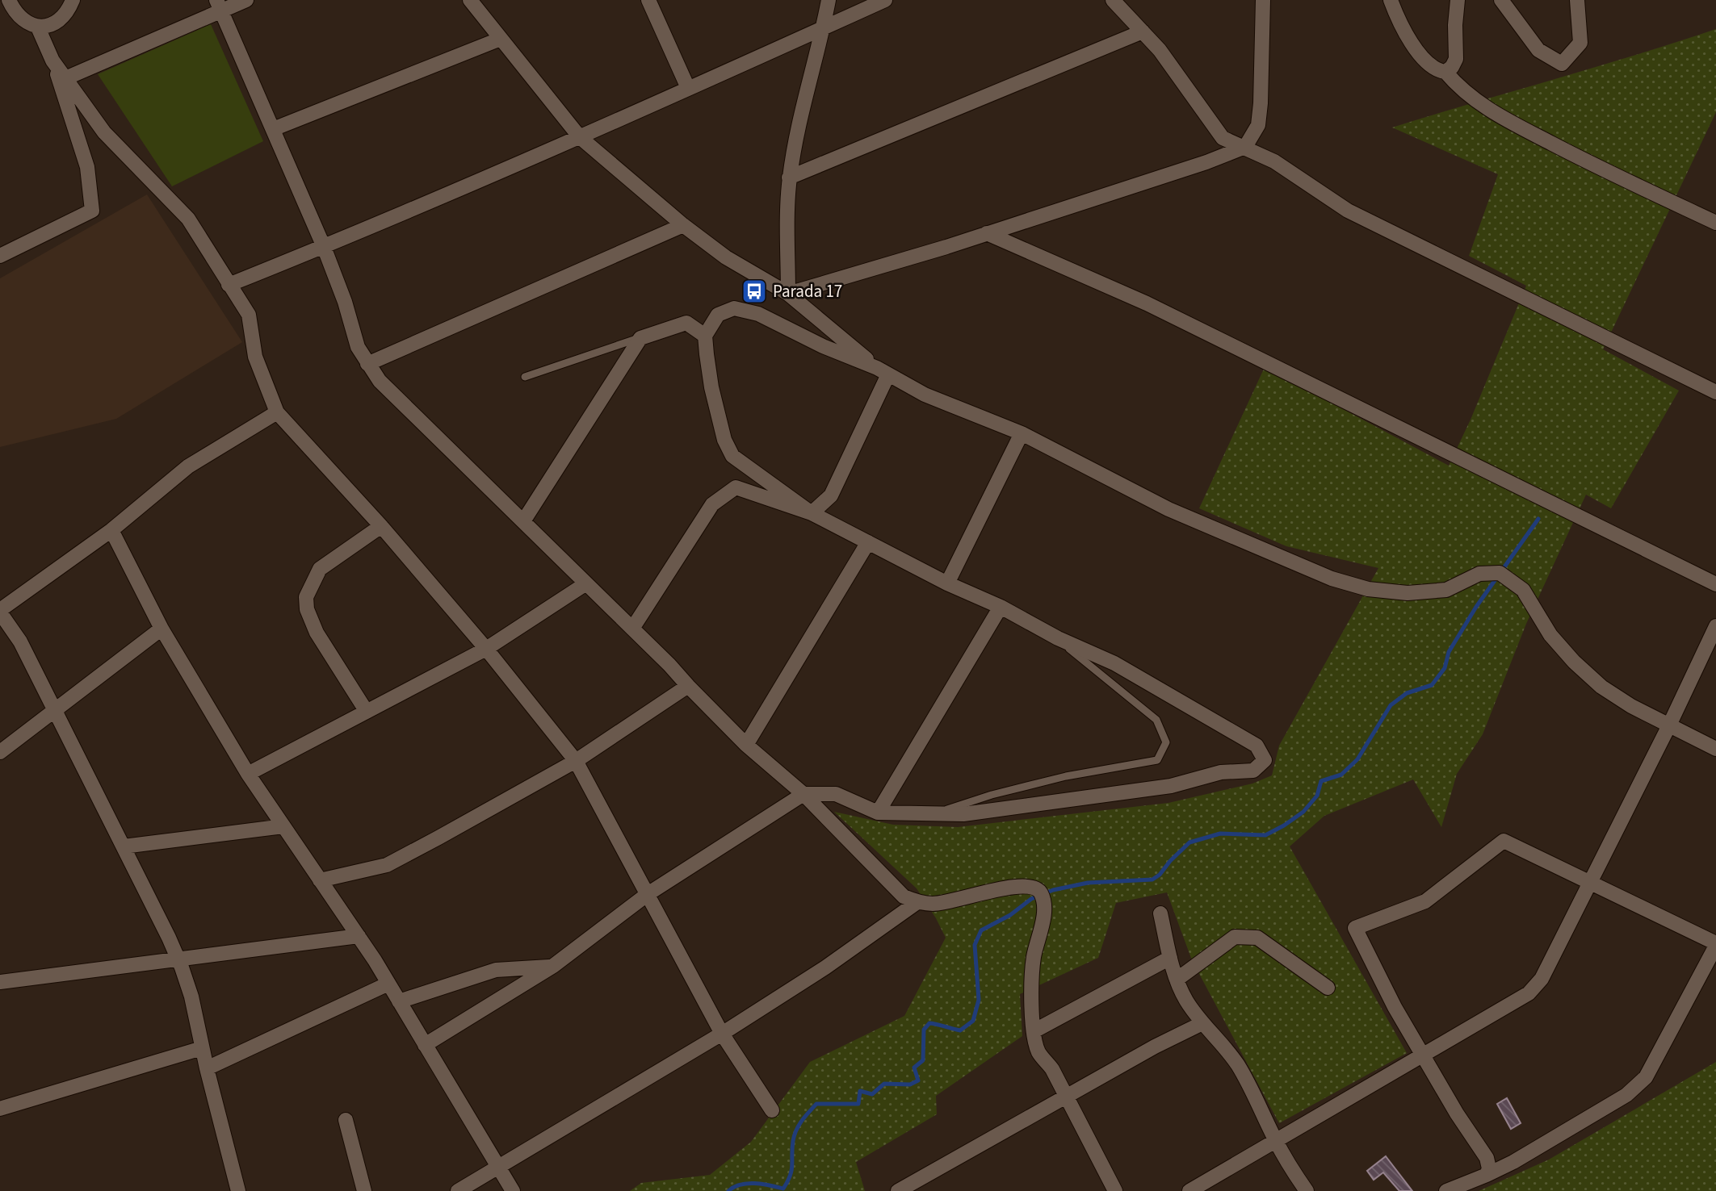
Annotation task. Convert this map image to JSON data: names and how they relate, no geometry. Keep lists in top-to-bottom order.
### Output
{
  "places": {
    "bus stop": ["Parada 17"]
  }
}
